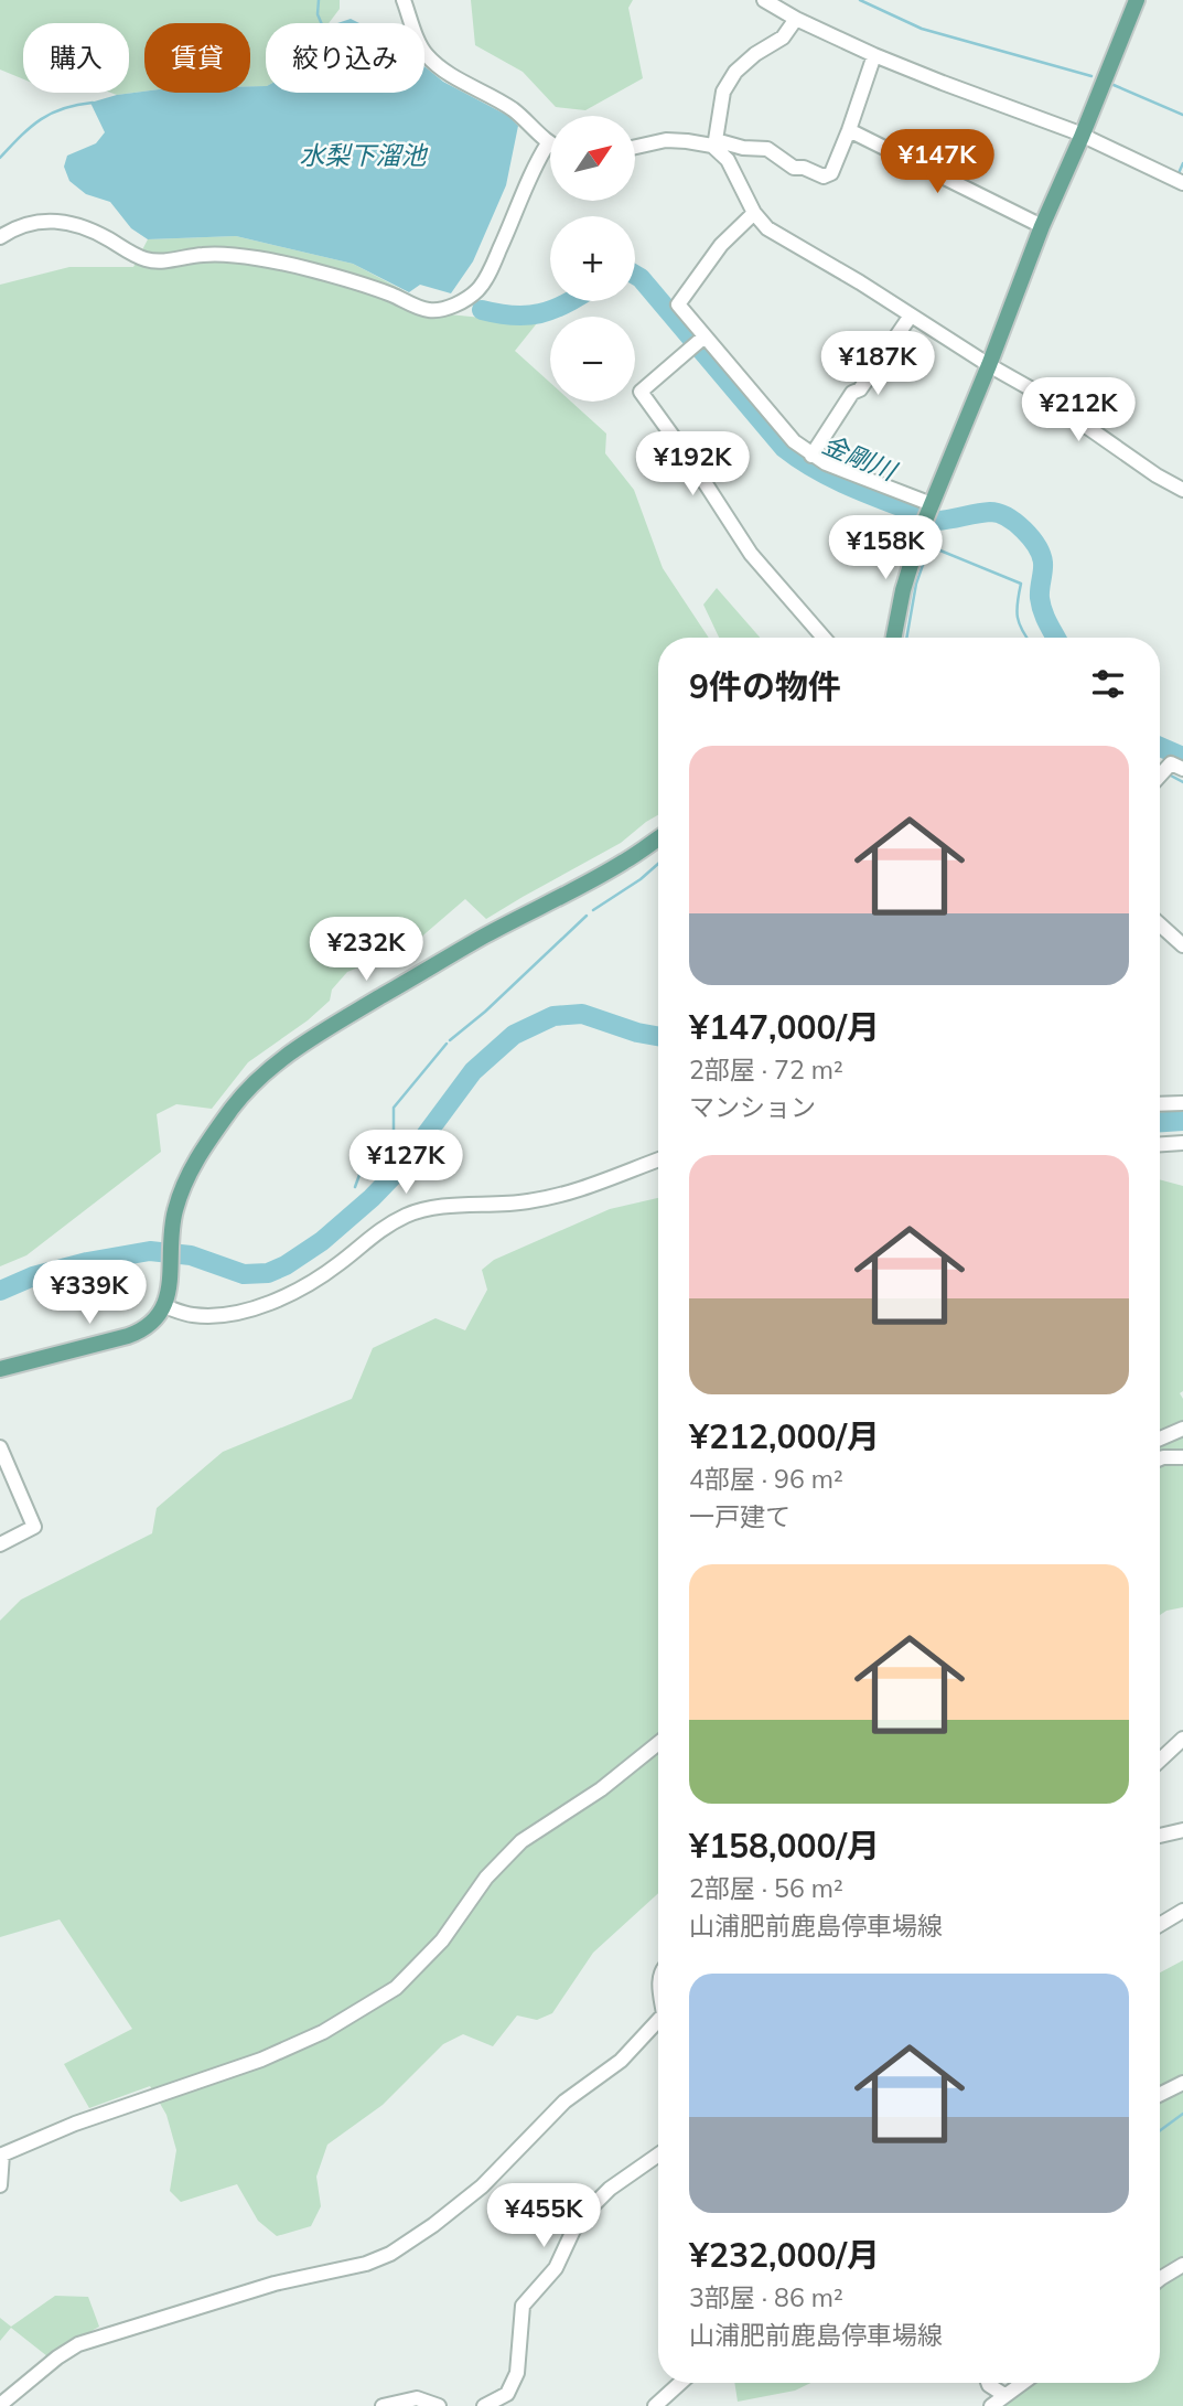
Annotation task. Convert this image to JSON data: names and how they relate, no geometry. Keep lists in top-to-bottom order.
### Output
{
  "water": ["水梨下溜池", "金剛川"],
  "north": "top right",
  "page": {
    "chip": ["購入", "賃貸", "絞り込み"],
    "map_buttons": ["+", "−"],
    "price": [
      "¥147K",
      "¥187K",
      "¥212K",
      "¥192K",
      "¥158K",
      "¥232K",
      "¥127K",
      "¥339K",
      "¥455K"
    ],
    "heading": "9件の物件",
    "list": [
      {
        "name": "¥147,000/月",
        "note": "2部屋 · 72 m² · マンション"
      },
      {
        "name": "¥212,000/月",
        "note": "4部屋 · 96 m² · 一戸建て"
      },
      {
        "name": "¥158,000/月",
        "note": "2部屋 · 56 m² · 山浦肥前鹿島停車場線"
      },
      {
        "name": "¥232,000/月",
        "note": "3部屋 · 86 m² · 山浦肥前鹿島停車場線"
      }
    ]
  }
}
